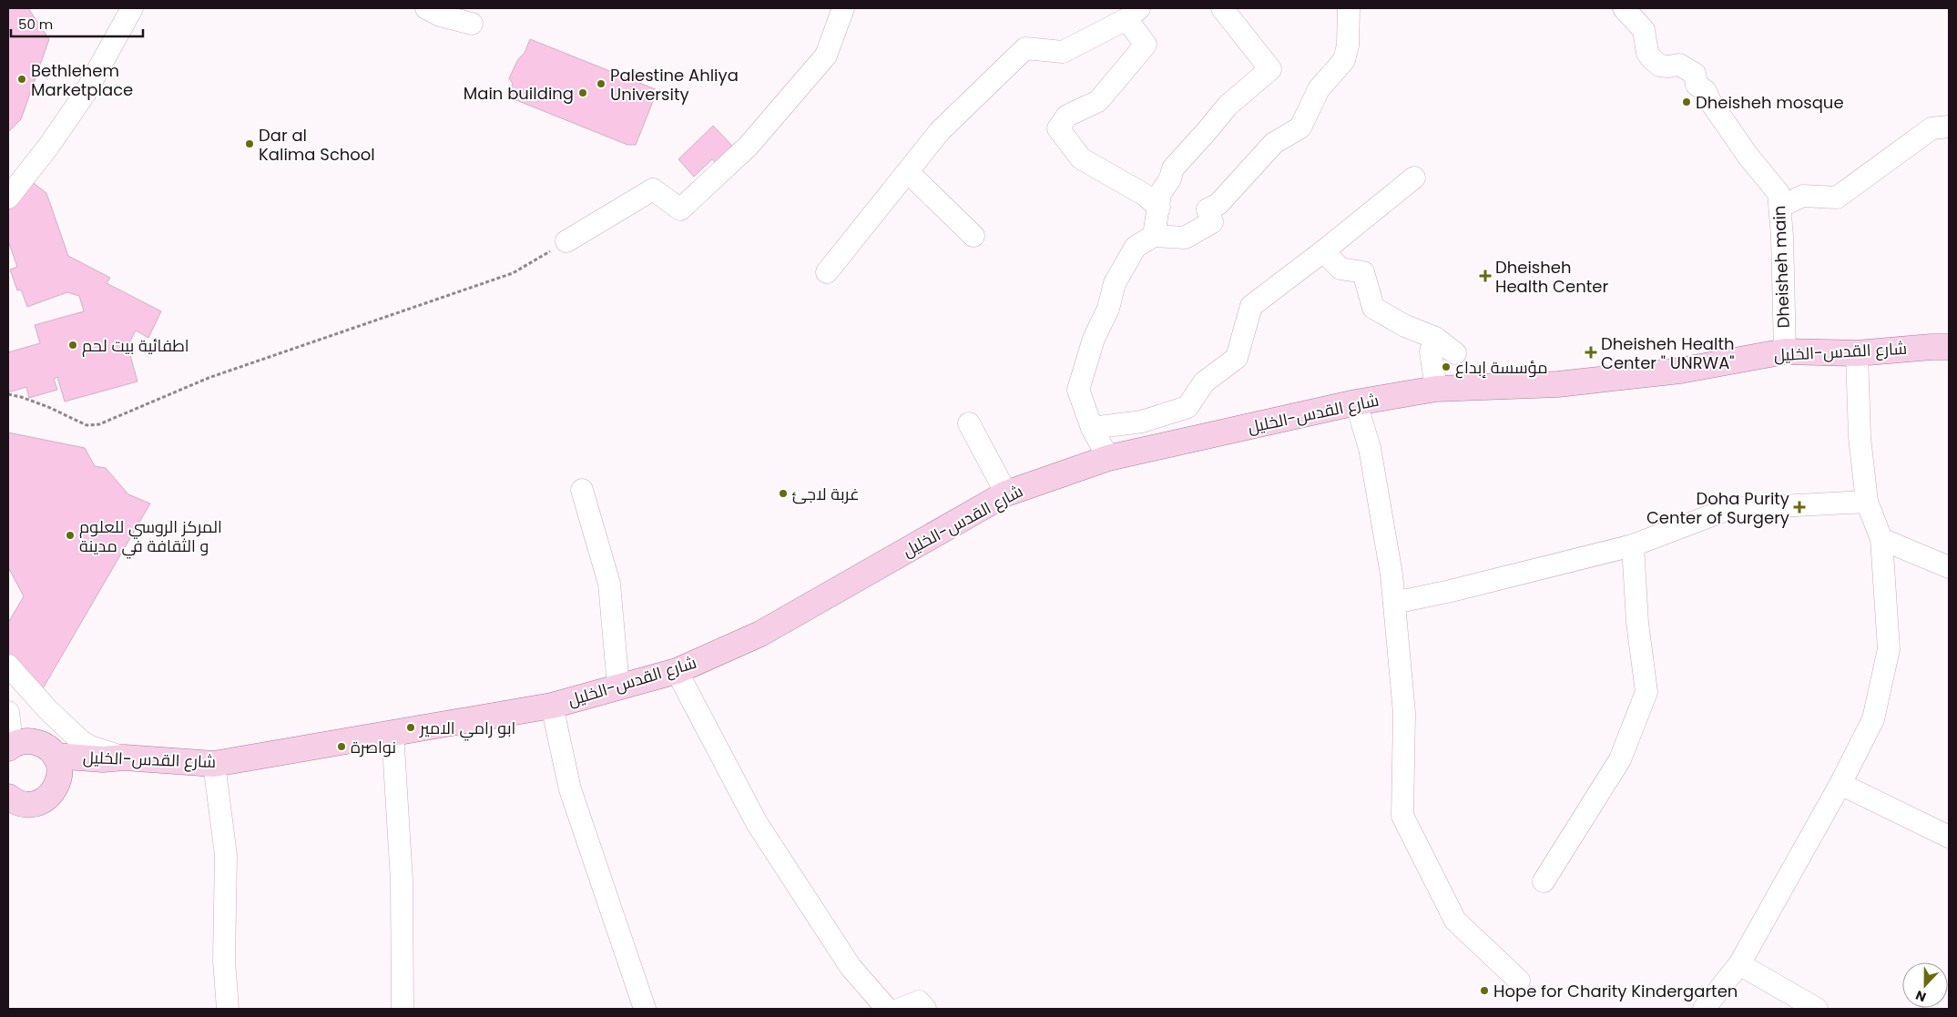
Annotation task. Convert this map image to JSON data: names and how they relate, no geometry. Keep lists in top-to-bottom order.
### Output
{
  "streets": {
    "main road": ["شارع القدس-الخليل"],
    "street": ["Dheisheh main"]
  },
  "crossings": [
    ["Dheisheh main", "شارع القدس-الخليل"]
  ],
  "places": {
    "other": [
      "Bethlehem Marketplace",
      "Palestine Ahliya University",
      "Main building",
      "Dheisheh mosque",
      "Dar al Kalima School",
      "اطفائية بيت لحم",
      "مؤسسة إبداع",
      "غربة لاجئ",
      "المركز الروسي للعلوم و الثقافة في مدينة",
      "ابو رامي الامير",
      "نواصرة",
      "Hope for Charity Kindergarten"
    ],
    "health": ["Dheisheh Health Center", "Dheisheh Health Center \" UNRWA\"", "Doha Purity Center of Surgery"]
  },
  "scale_bar": "50 m",
  "north": "bottom"
}
